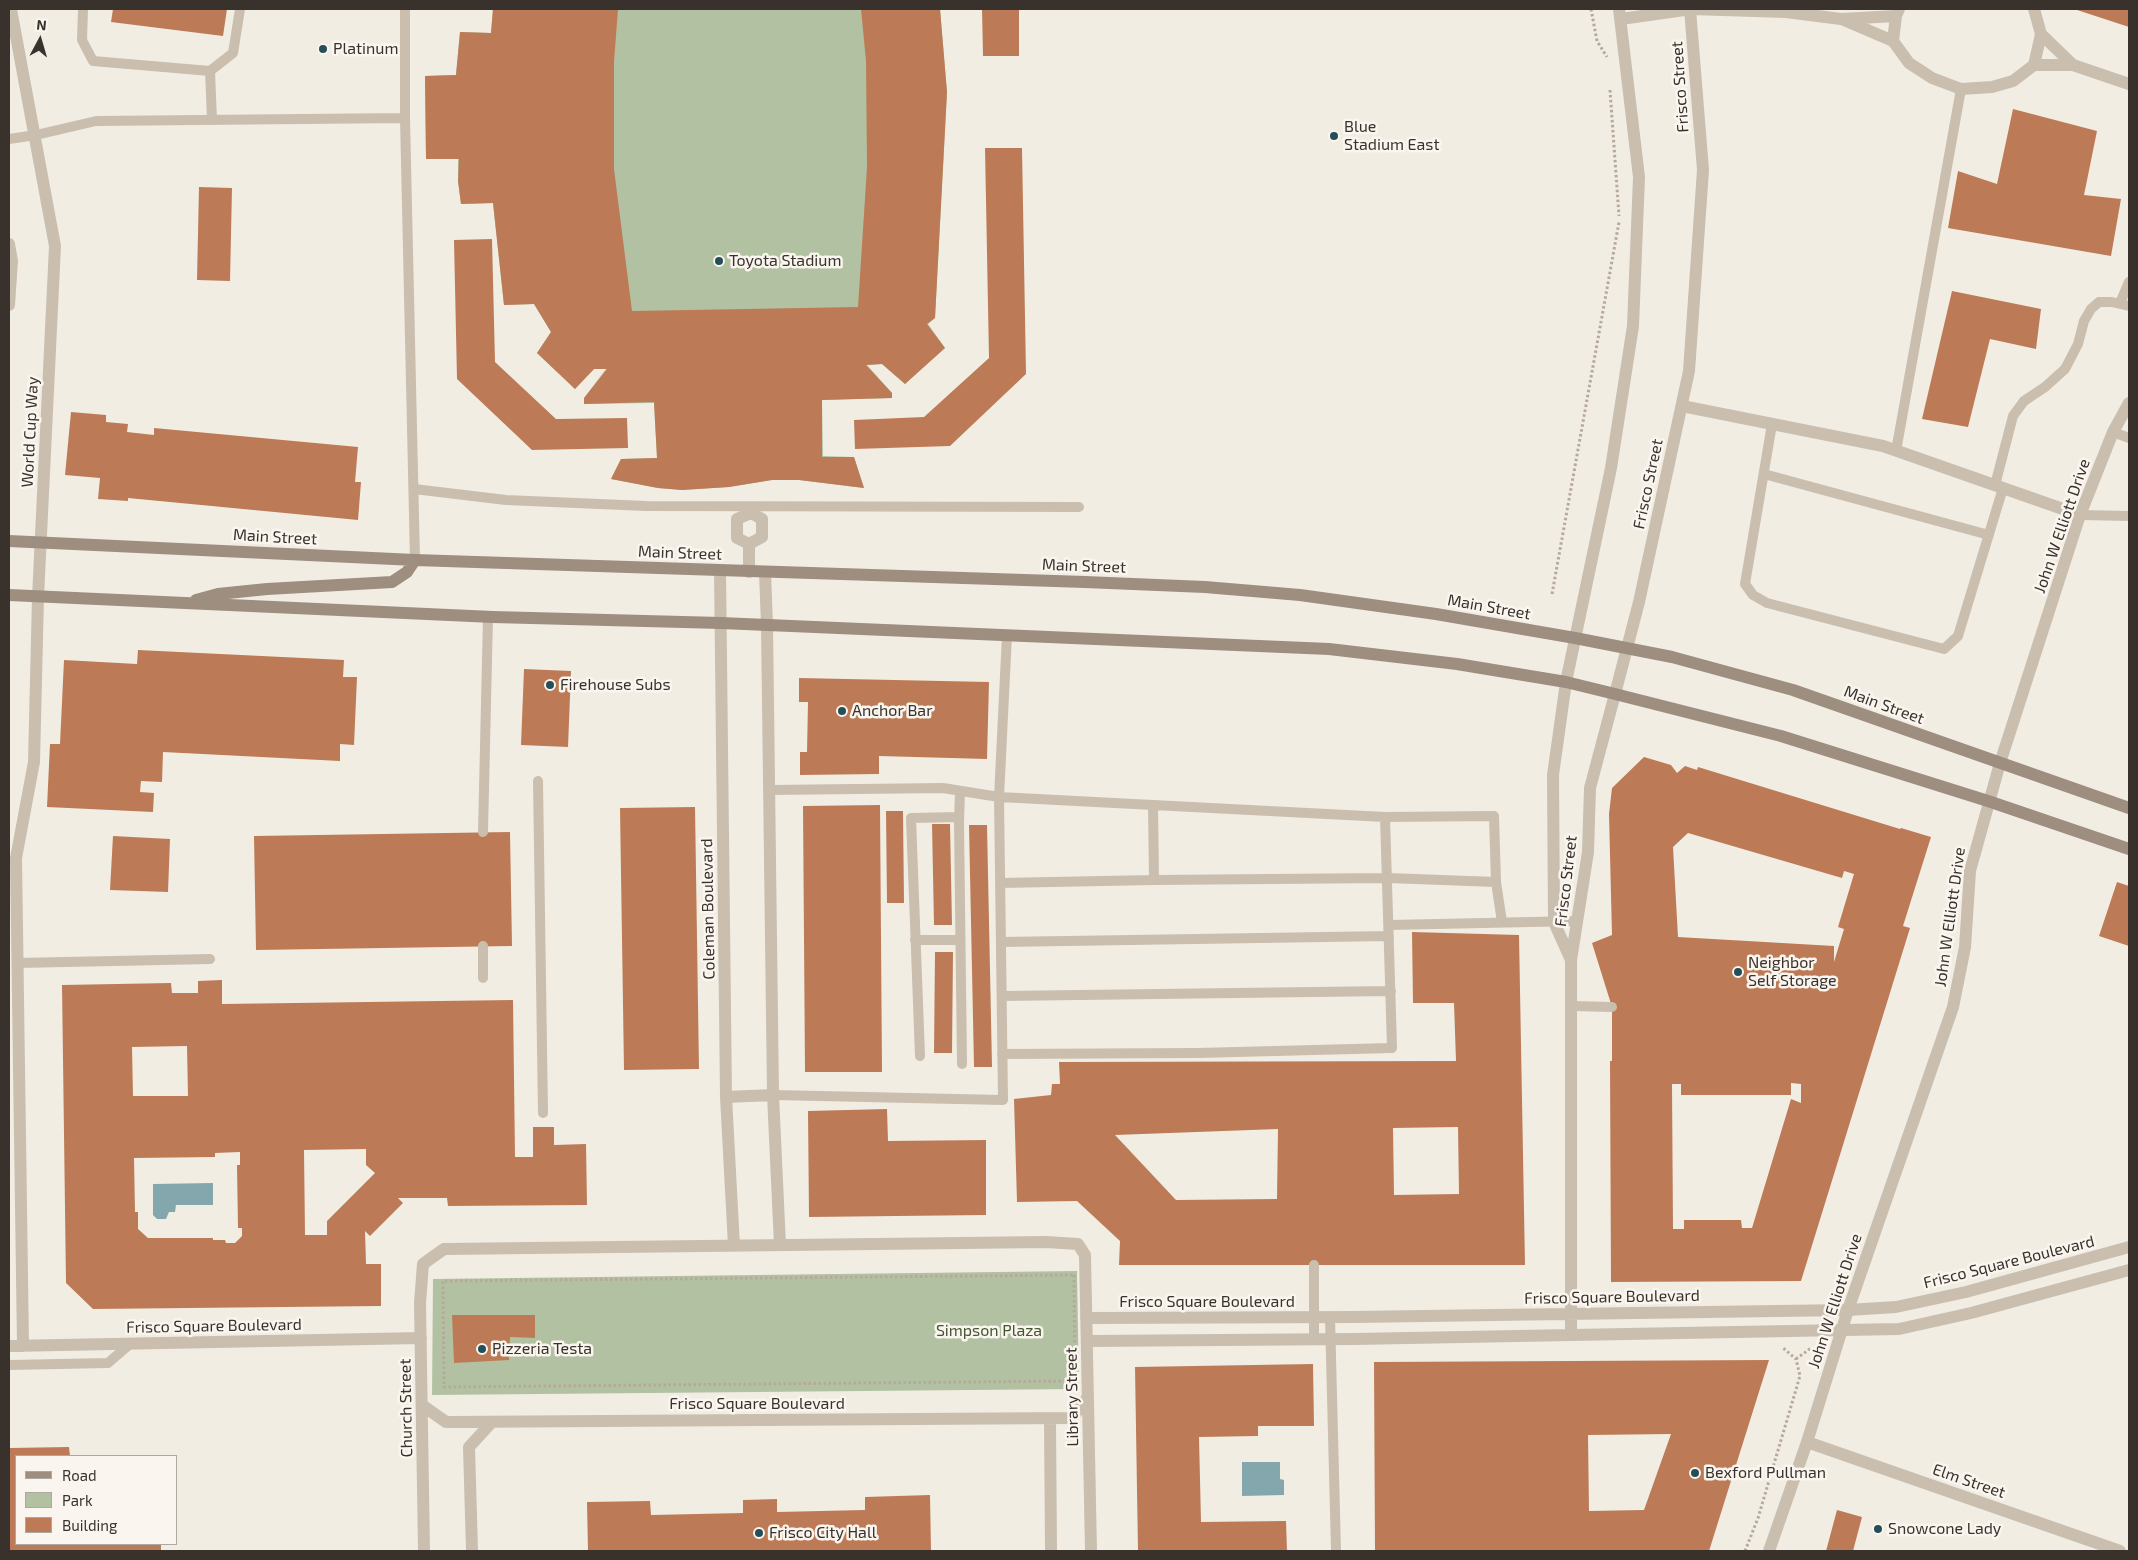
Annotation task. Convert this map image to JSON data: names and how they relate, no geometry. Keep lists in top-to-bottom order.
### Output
{
  "streets": {
    "main road": ["Main Street"],
    "street": [
      "Frisco Street",
      "World Cup Way",
      "John W Elliott Drive",
      "Coleman Boulevard",
      "Frisco Square Boulevard",
      "Library Street",
      "Church Street",
      "Elm Street"
    ]
  },
  "crossings": [
    ["Frisco Street", "Main Street"],
    ["Frisco Street", "Frisco Square Boulevard"],
    ["World Cup Way", "Main Street"],
    ["World Cup Way", "Frisco Square Boulevard"],
    ["John W Elliott Drive", "Main Street"],
    ["John W Elliott Drive", "Frisco Square Boulevard"],
    ["John W Elliott Drive", "Elm Street"],
    ["Main Street", "Coleman Boulevard"],
    ["Coleman Boulevard", "Church Street"],
    ["Frisco Square Boulevard", "Library Street"],
    ["Frisco Square Boulevard", "Church Street"]
  ],
  "parks": ["Simpson Plaza"],
  "places": [
    "Platinum",
    "Blue Stadium East",
    "Toyota Stadium",
    "Firehouse Subs",
    "Anchor Bar",
    "Neighbor Self Storage",
    "Pizzeria Testa",
    "Bexford Pullman",
    "Snowcone Lady",
    "Frisco City Hall"
  ],
  "legend": ["Road", "Park", "Building"],
  "north": "top"
}
